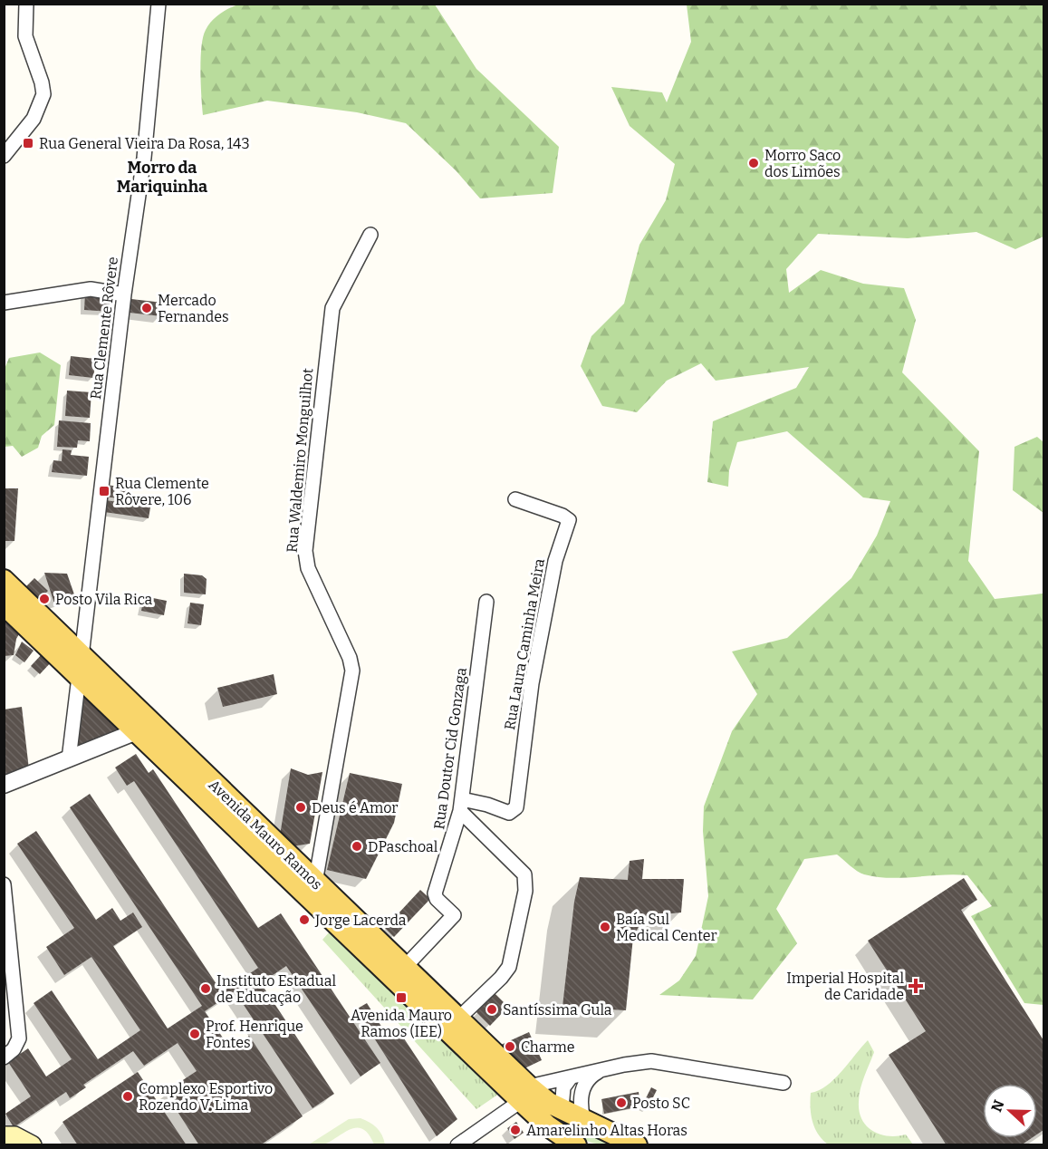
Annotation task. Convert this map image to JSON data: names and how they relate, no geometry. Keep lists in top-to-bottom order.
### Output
{
  "streets": {
    "main road": ["Avenida Mauro Ramos"],
    "street": [
      "Rua Clemente Rôvere",
      "Rua Waldemiro Monguilhot",
      "Rua Laura Caminha Meira",
      "Rua Doutor Cid Gonzaga"
    ]
  },
  "crossings": [
    ["Rua Clemente Rôvere", "Avenida Mauro Ramos"],
    ["Rua Waldemiro Monguilhot", "Avenida Mauro Ramos"],
    ["Rua Laura Caminha Meira", "Rua Doutor Cid Gonzaga"],
    ["Rua Doutor Cid Gonzaga", "Avenida Mauro Ramos"]
  ],
  "districts": ["Morro da Mariquinha"],
  "places": {
    "transit": ["Rua General Vieira Da Rosa, 143", "Rua Clemente Rôvere, 106", "Avenida Mauro Ramos (IEE)"],
    "other": [
      "Morro Saco dos Limões",
      "Mercado Fernandes",
      "Posto Vila Rica",
      "Deus é Amor",
      "DPaschoal",
      "Jorge Lacerda",
      "Baía Sul Medical Center",
      "Instituto Estadual de Educação",
      "Santíssima Gula",
      "Prof. Henrique Fontes",
      "Charme",
      "Complexo Esportivo Rozendo V. Lima",
      "Posto SC",
      "Amarelinho Altas Horas"
    ],
    "health": ["Imperial Hospital de Caridade"]
  },
  "north": "left"
}
